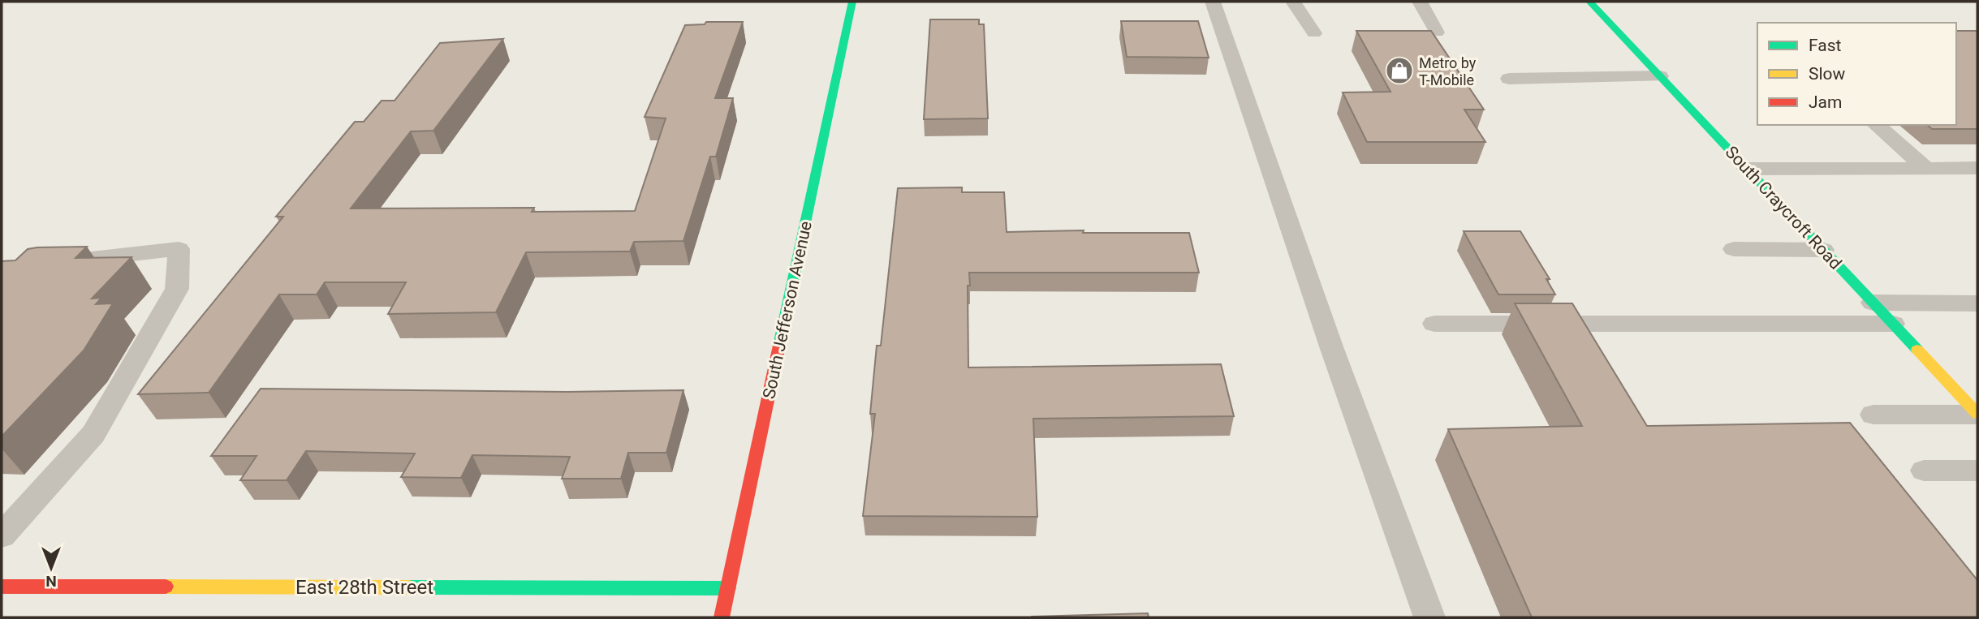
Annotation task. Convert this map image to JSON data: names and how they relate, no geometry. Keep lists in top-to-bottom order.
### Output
{
  "streets": {
    "street": ["South Craycroft Road", "South Jefferson Avenue", "East 28th Street"]
  },
  "crossings": [
    ["South Jefferson Avenue", "East 28th Street"]
  ],
  "places": {
    "shop": ["Metro by T-Mobile"]
  },
  "legend": ["Fast", "Slow", "Jam"],
  "north": "bottom"
}
